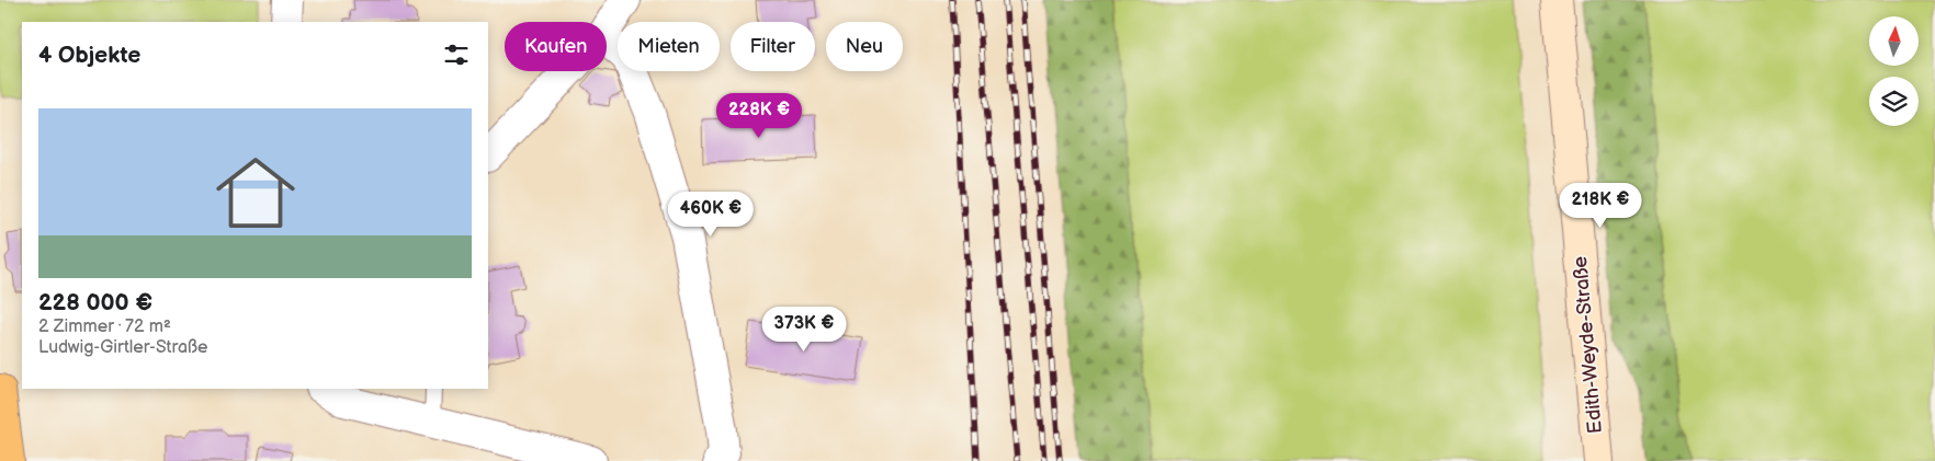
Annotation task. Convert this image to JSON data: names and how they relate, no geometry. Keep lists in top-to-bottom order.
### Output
{
  "streets": {
    "street": ["Edith-Weyde-Straße"]
  },
  "north": "top",
  "page": {
    "chip": [
      "Kaufen",
      "Mieten",
      "Filter",
      "Neu"
    ],
    "heading": "4 Objekte",
    "list": [
      {
        "name": "228 000 €",
        "note": "2 Zimmer · 72 m² · Ludwig-Girtler-Straße"
      }
    ],
    "price": [
      "228K €",
      "218K €",
      "460K €",
      "373K €"
    ]
  }
}
